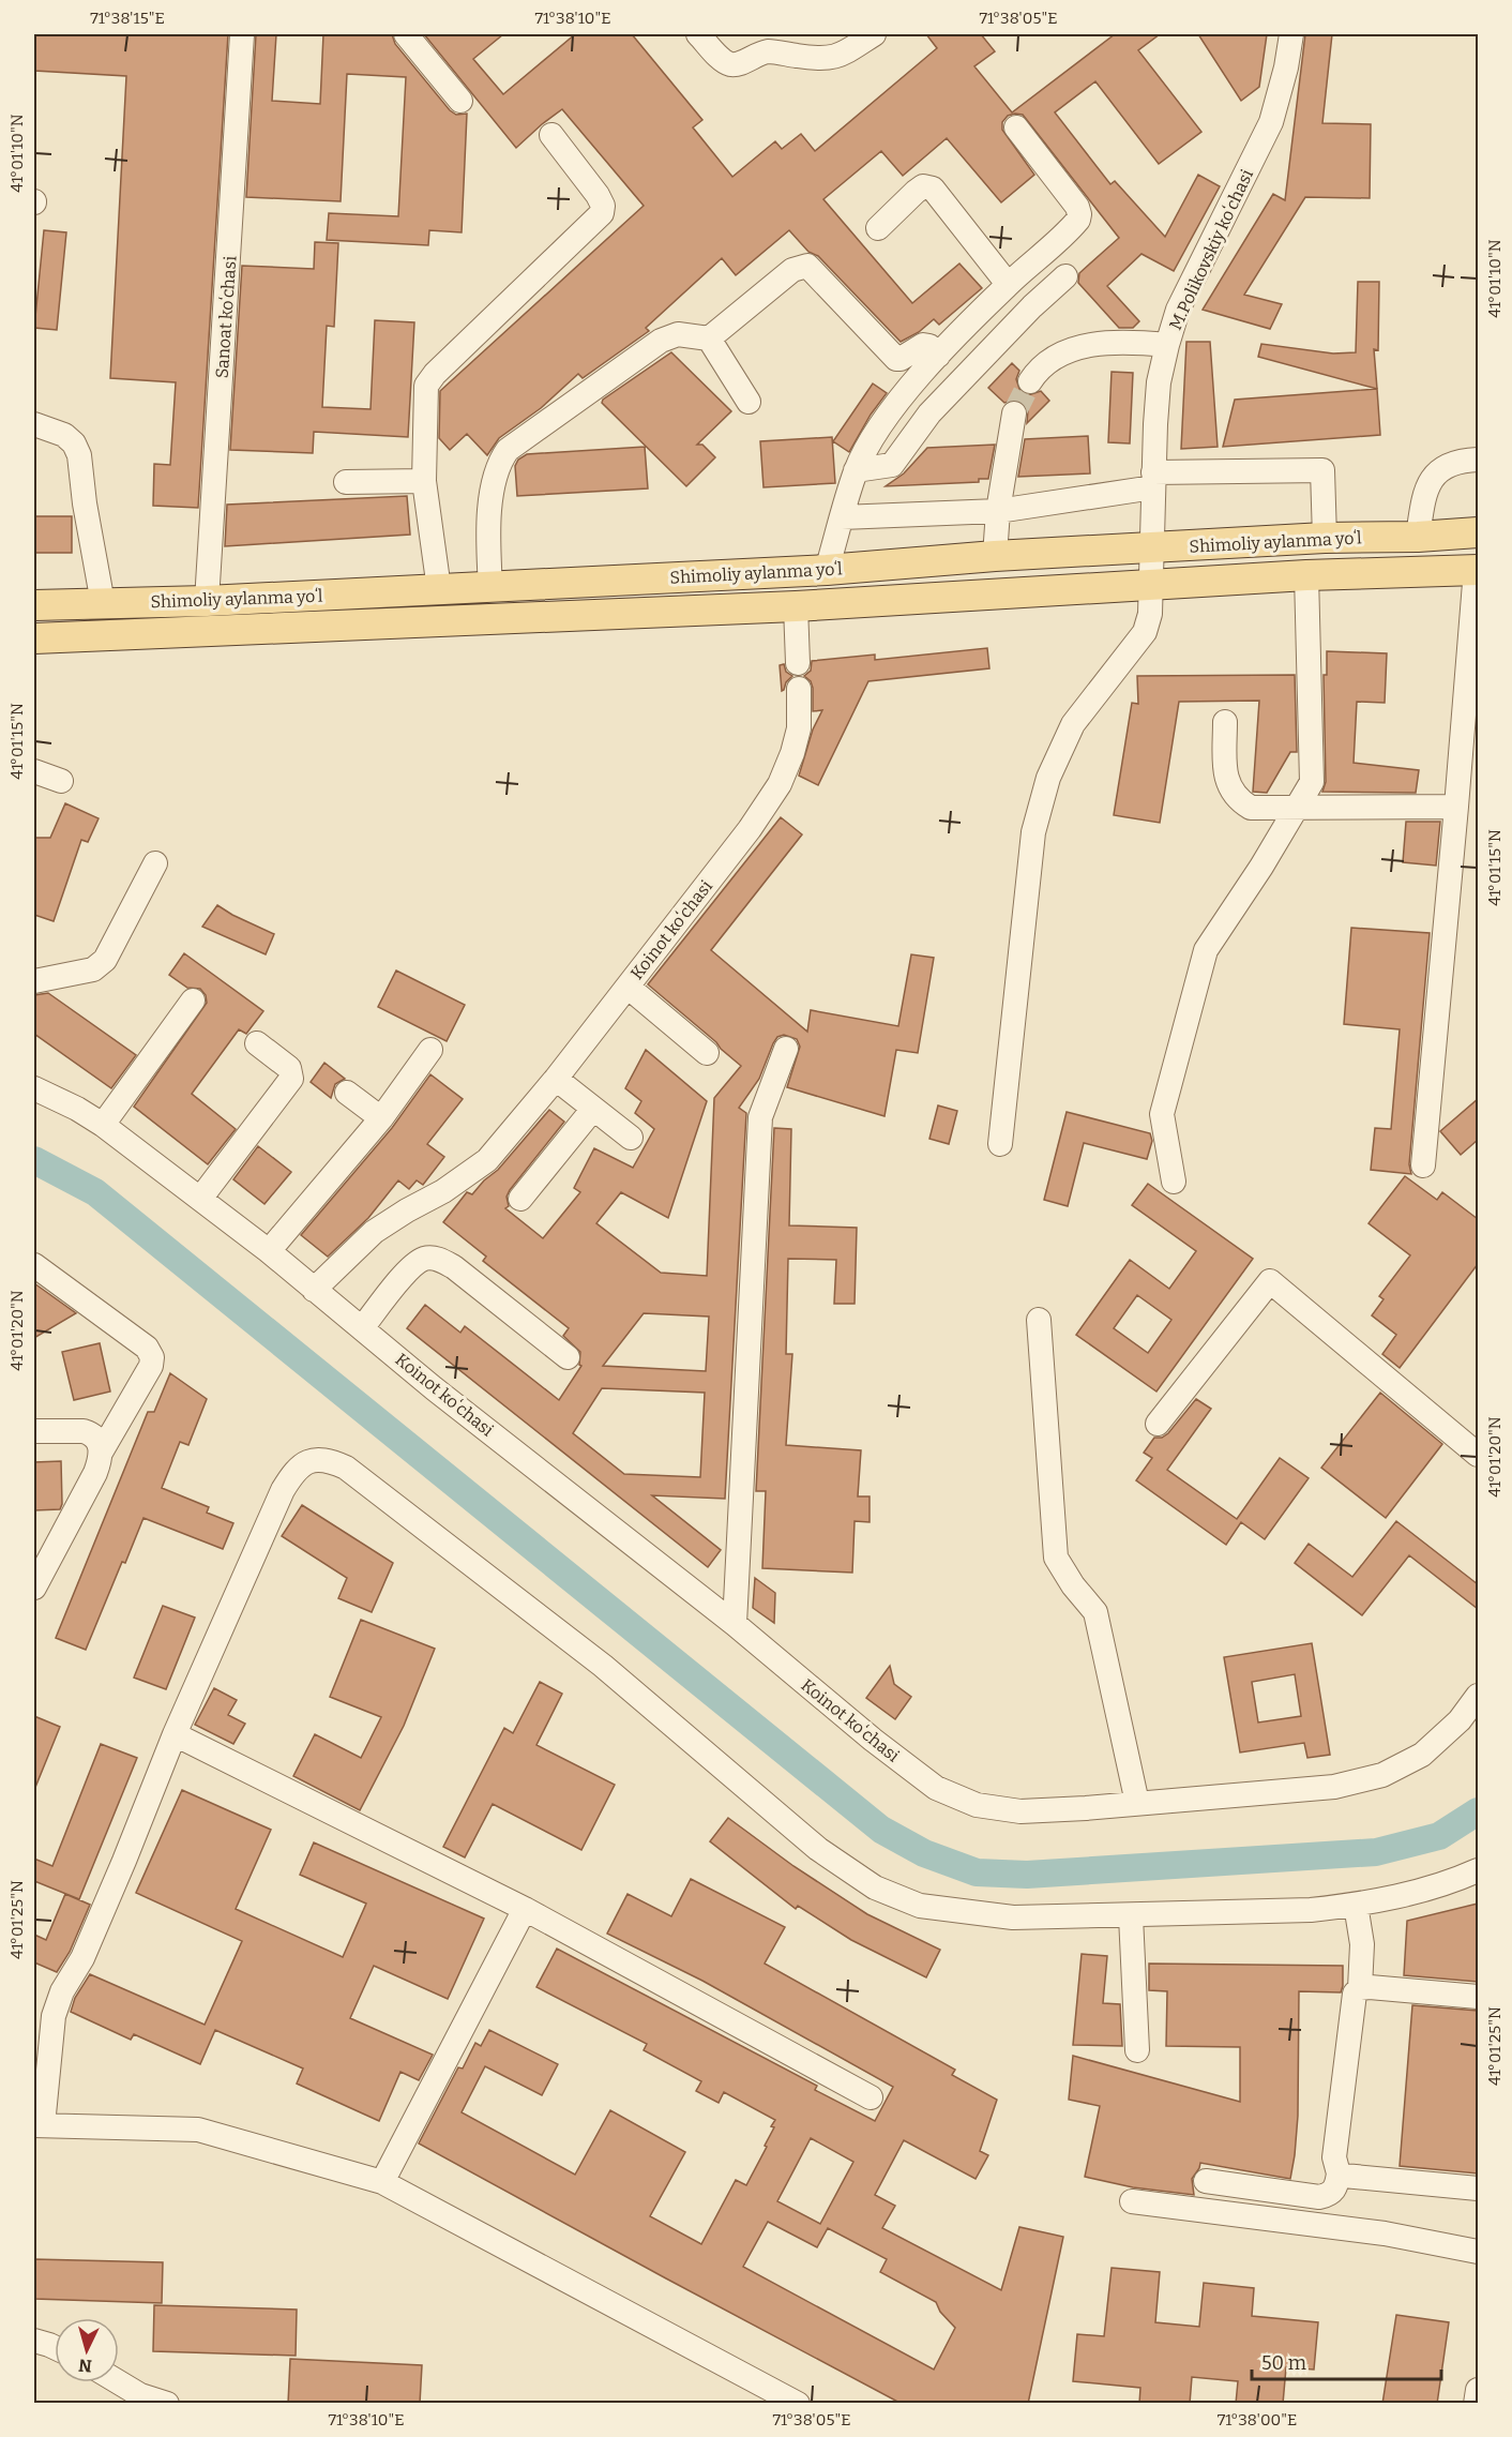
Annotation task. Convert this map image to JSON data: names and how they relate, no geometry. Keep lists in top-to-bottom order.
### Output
{
  "streets": {
    "main road": ["Shimoliy aylanma yoʻl"],
    "street": ["M.Polikovskiy koʻchasi", "Sanoat koʻchasi", "Koinot koʻchasi"]
  },
  "crossings": [
    ["M.Polikovskiy koʻchasi", "Shimoliy aylanma yoʻl"],
    ["Sanoat koʻchasi", "Shimoliy aylanma yoʻl"]
  ],
  "scale_bar": "50 m",
  "north": "bottom",
  "coordinates": [
    "71°38'15\"E",
    "71°38'10\"E",
    "71°38'05\"E",
    "41°01'10\"N",
    "41°01'15\"N",
    "41°01'20\"N",
    "41°01'25\"N",
    "71°38'00\"E"
  ]
}
